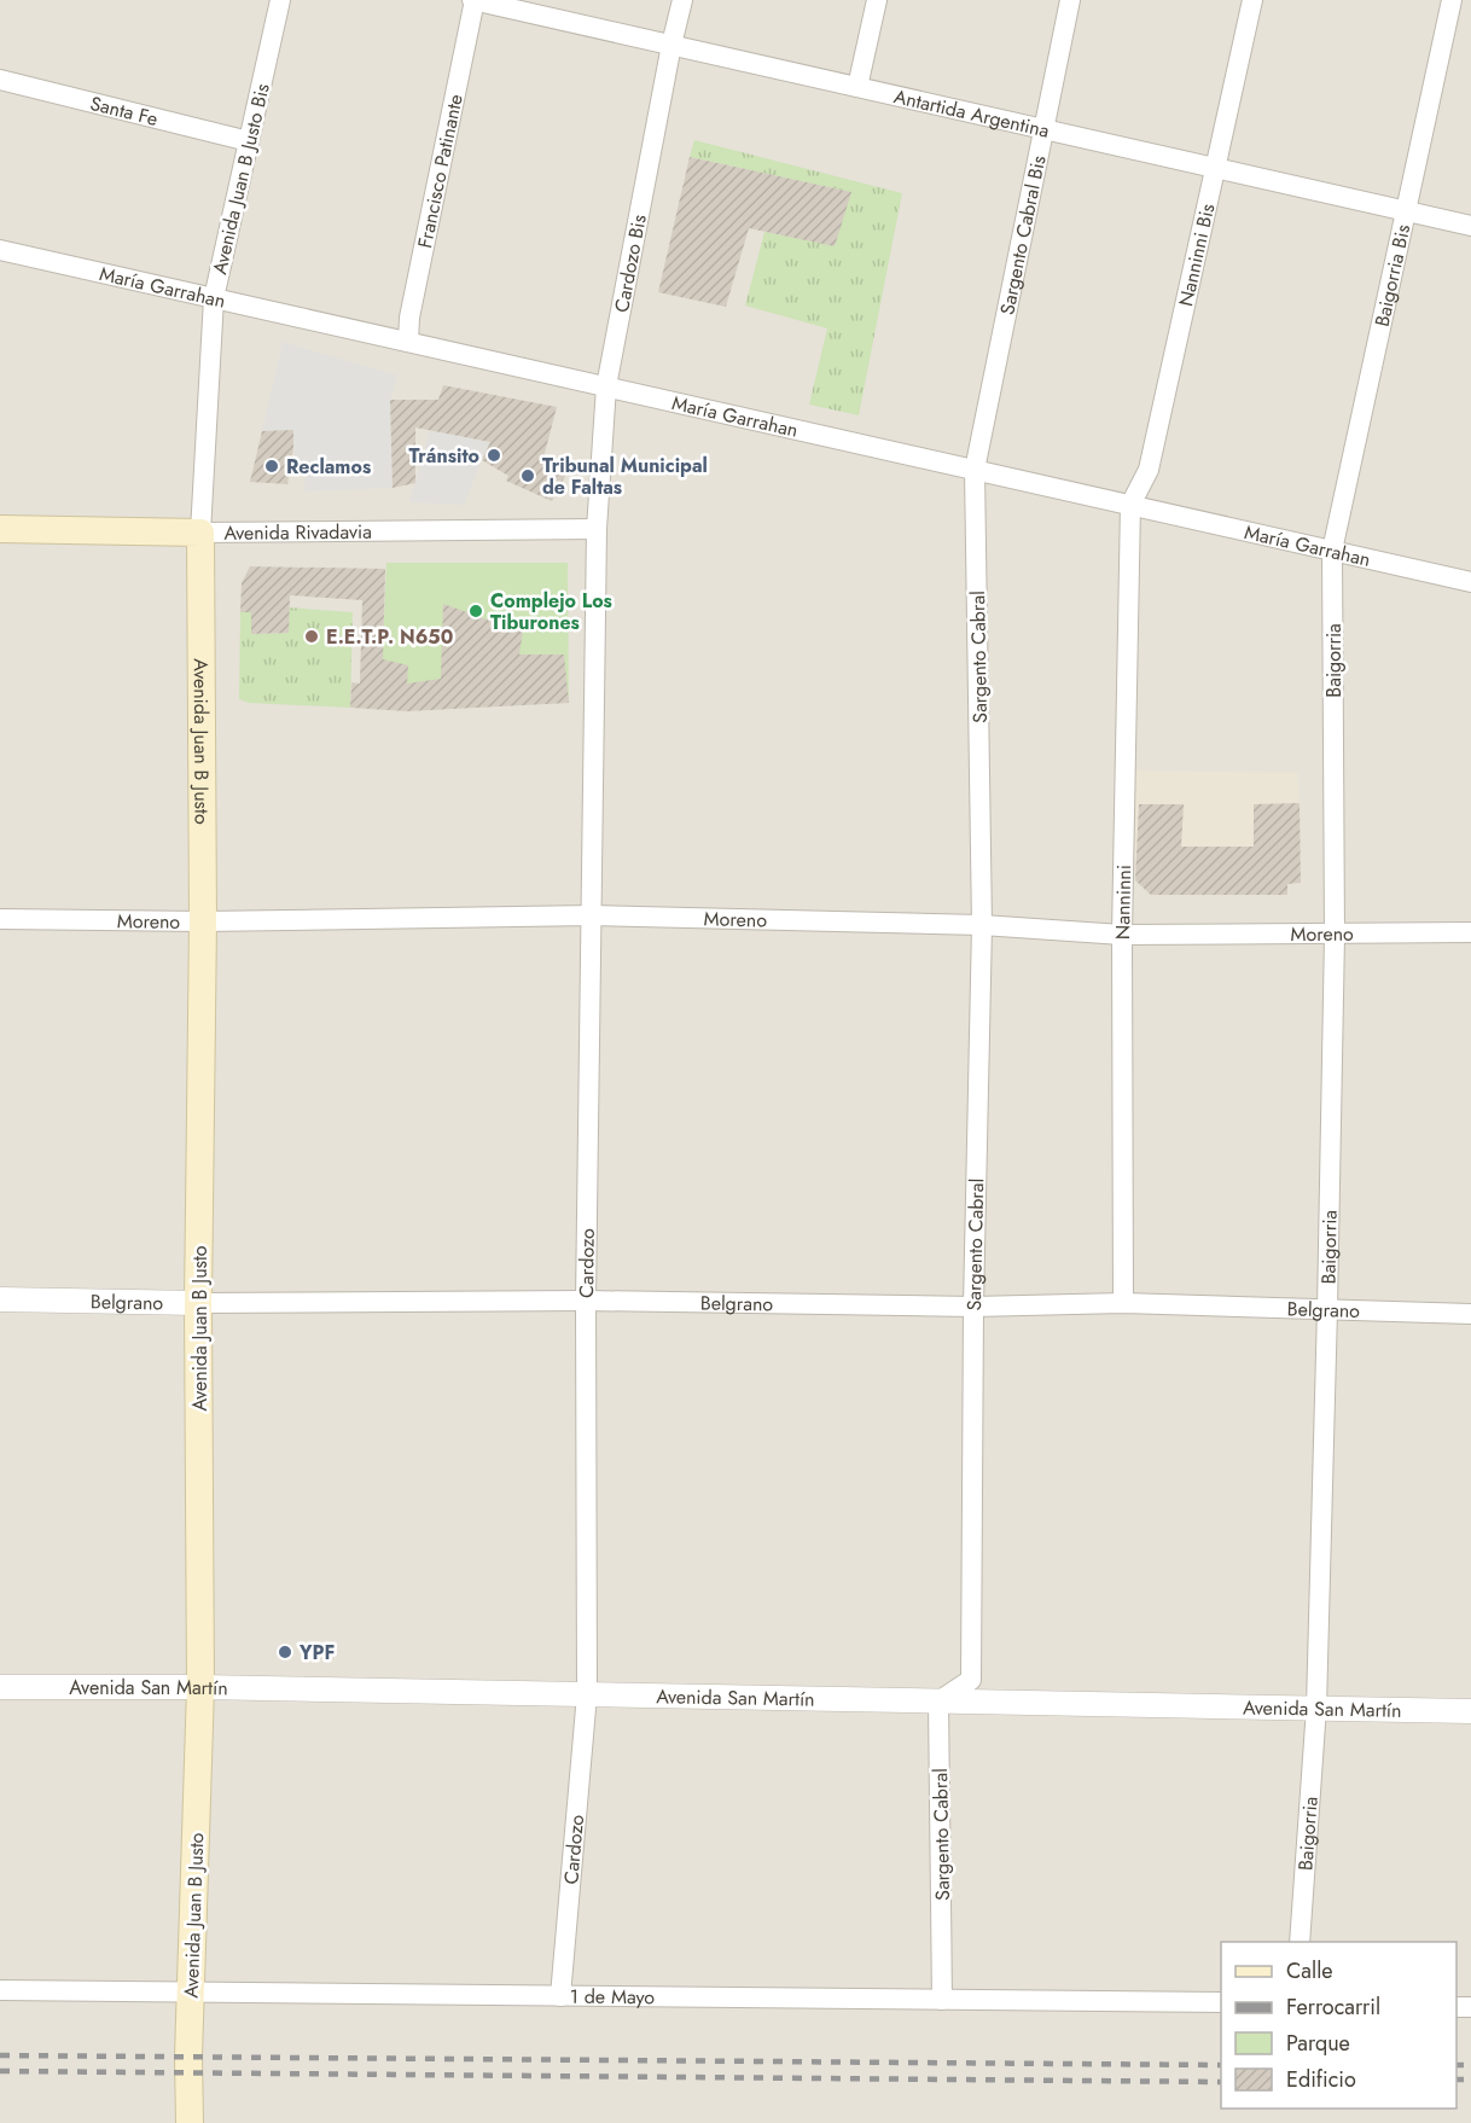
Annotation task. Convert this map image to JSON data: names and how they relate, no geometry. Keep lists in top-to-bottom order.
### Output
{
  "streets": {
    "main road": ["Avenida Rivadavia", "Avenida Juan B Justo"],
    "street": [
      "Santa Fe",
      "Antartida Argentina",
      "Francisco Patinante",
      "Avenida Juan B Justo Bis",
      "Sargento Cabral Bis",
      "Nanninni Bis",
      "Cardozo Bis",
      "Baigorria Bis",
      "María Garrahan",
      "Sargento Cabral",
      "Baigorria",
      "Nanninni",
      "Moreno",
      "Cardozo",
      "Belgrano",
      "Avenida San Martín",
      "1 de Mayo"
    ]
  },
  "crossings": [
    ["Santa Fe", "Avenida Juan B Justo Bis"],
    ["Antartida Argentina", "Francisco Patinante"],
    ["Antartida Argentina", "Sargento Cabral Bis"],
    ["Antartida Argentina", "Nanninni Bis"],
    ["Antartida Argentina", "Cardozo Bis"],
    ["Antartida Argentina", "Baigorria Bis"],
    ["Francisco Patinante", "María Garrahan"],
    ["Avenida Juan B Justo Bis", "María Garrahan"],
    ["Avenida Juan B Justo Bis", "Avenida Rivadavia"],
    ["Avenida Juan B Justo Bis", "Avenida Juan B Justo"],
    ["Sargento Cabral Bis", "María Garrahan"],
    ["Sargento Cabral Bis", "Sargento Cabral"],
    ["Nanninni Bis", "María Garrahan"],
    ["Nanninni Bis", "Nanninni"],
    ["Cardozo Bis", "María Garrahan"],
    ["Cardozo Bis", "Avenida Rivadavia"],
    ["Cardozo Bis", "Cardozo"],
    ["Baigorria Bis", "María Garrahan"],
    ["Baigorria Bis", "Baigorria"],
    ["María Garrahan", "Sargento Cabral"],
    ["María Garrahan", "Baigorria"],
    ["María Garrahan", "Nanninni"],
    ["Avenida Rivadavia", "Avenida Juan B Justo"],
    ["Avenida Rivadavia", "Cardozo"],
    ["Sargento Cabral", "Moreno"],
    ["Sargento Cabral", "Belgrano"],
    ["Sargento Cabral", "Avenida San Martín"],
    ["Sargento Cabral", "1 de Mayo"],
    ["Baigorria", "Moreno"],
    ["Baigorria", "Belgrano"],
    ["Baigorria", "Avenida San Martín"],
    ["Avenida Juan B Justo", "Moreno"],
    ["Avenida Juan B Justo", "Belgrano"],
    ["Avenida Juan B Justo", "Avenida San Martín"],
    ["Avenida Juan B Justo", "1 de Mayo"],
    ["Nanninni", "Moreno"],
    ["Nanninni", "Belgrano"],
    ["Moreno", "Cardozo"],
    ["Cardozo", "Belgrano"],
    ["Cardozo", "Avenida San Martín"],
    ["Cardozo", "1 de Mayo"]
  ],
  "places": [
    "Tránsito",
    "Reclamos",
    "Tribunal Municipal de Faltas",
    "Complejo Los Tiburones",
    "E.E.T.P. N650",
    "YPF"
  ],
  "legend": [
    "Calle",
    "Ferrocarril",
    "Parque",
    "Edificio"
  ]
}
